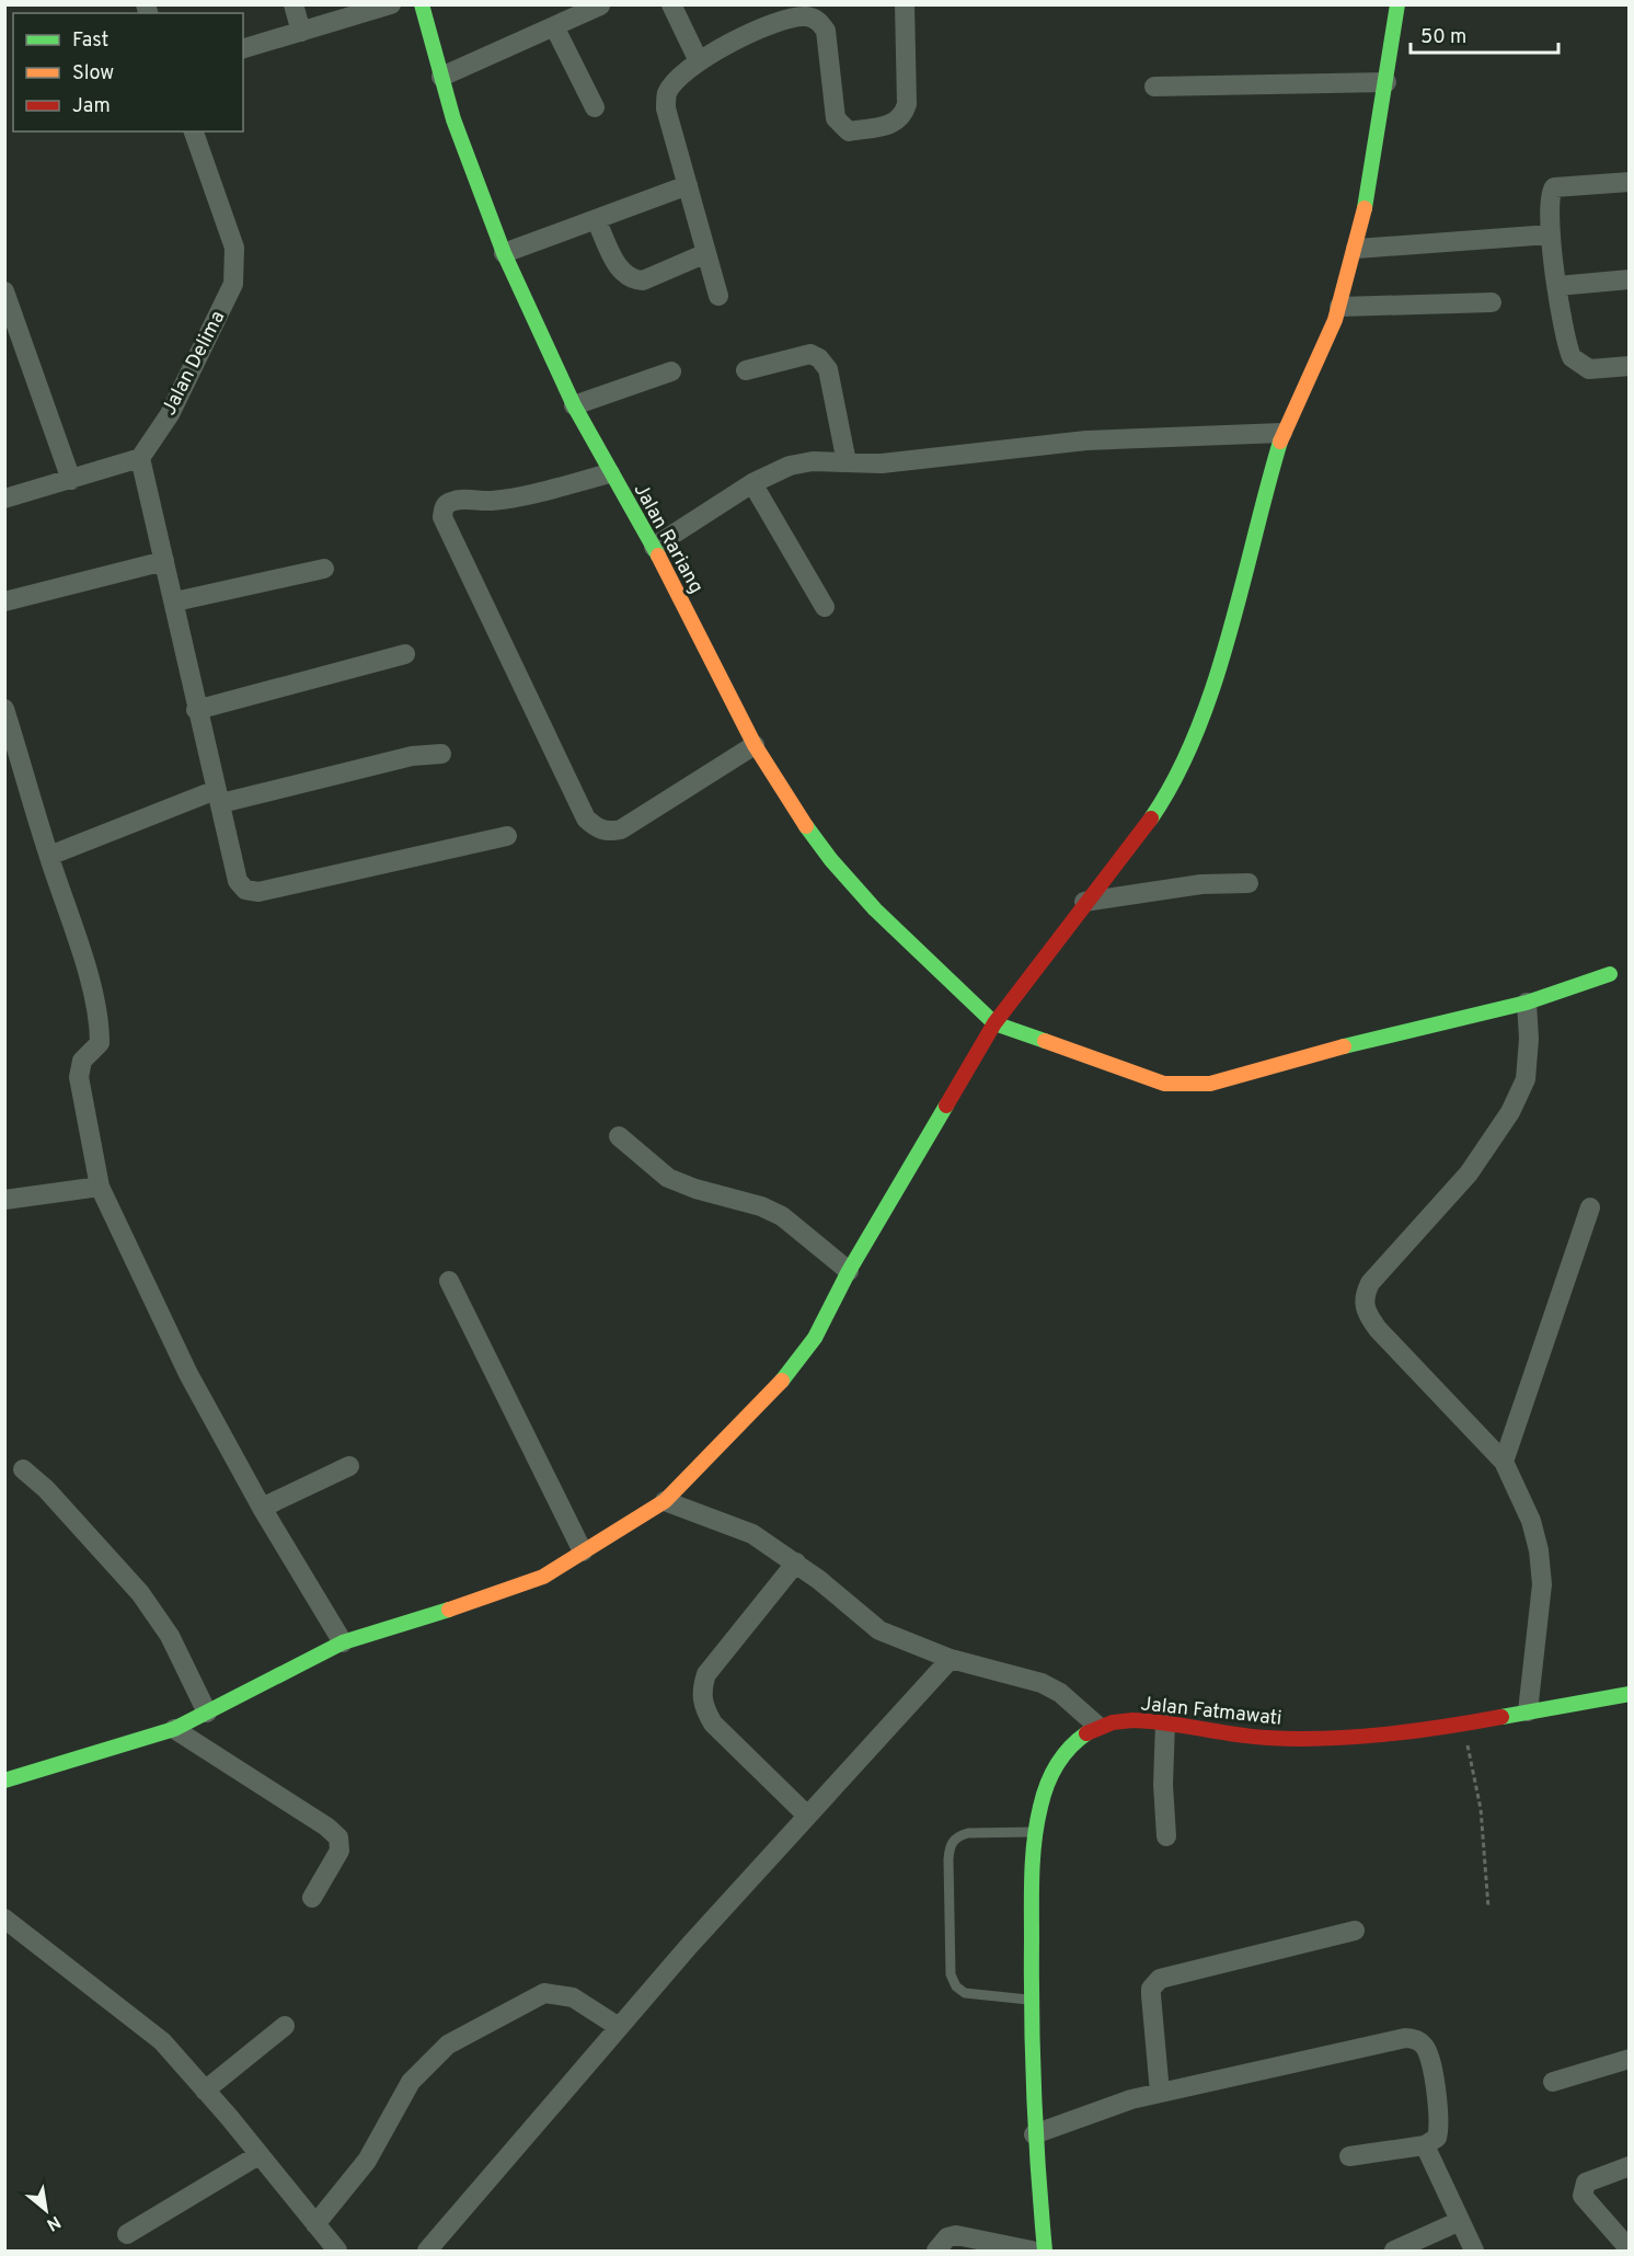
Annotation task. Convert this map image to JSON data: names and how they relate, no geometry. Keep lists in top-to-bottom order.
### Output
{
  "streets": {
    "street": ["Jalan Delima", "Jalan Rariang", "Jalan Fatmawati"]
  },
  "legend": ["Fast", "Slow", "Jam"],
  "scale_bar": "50 m",
  "north": "bottom right"
}
